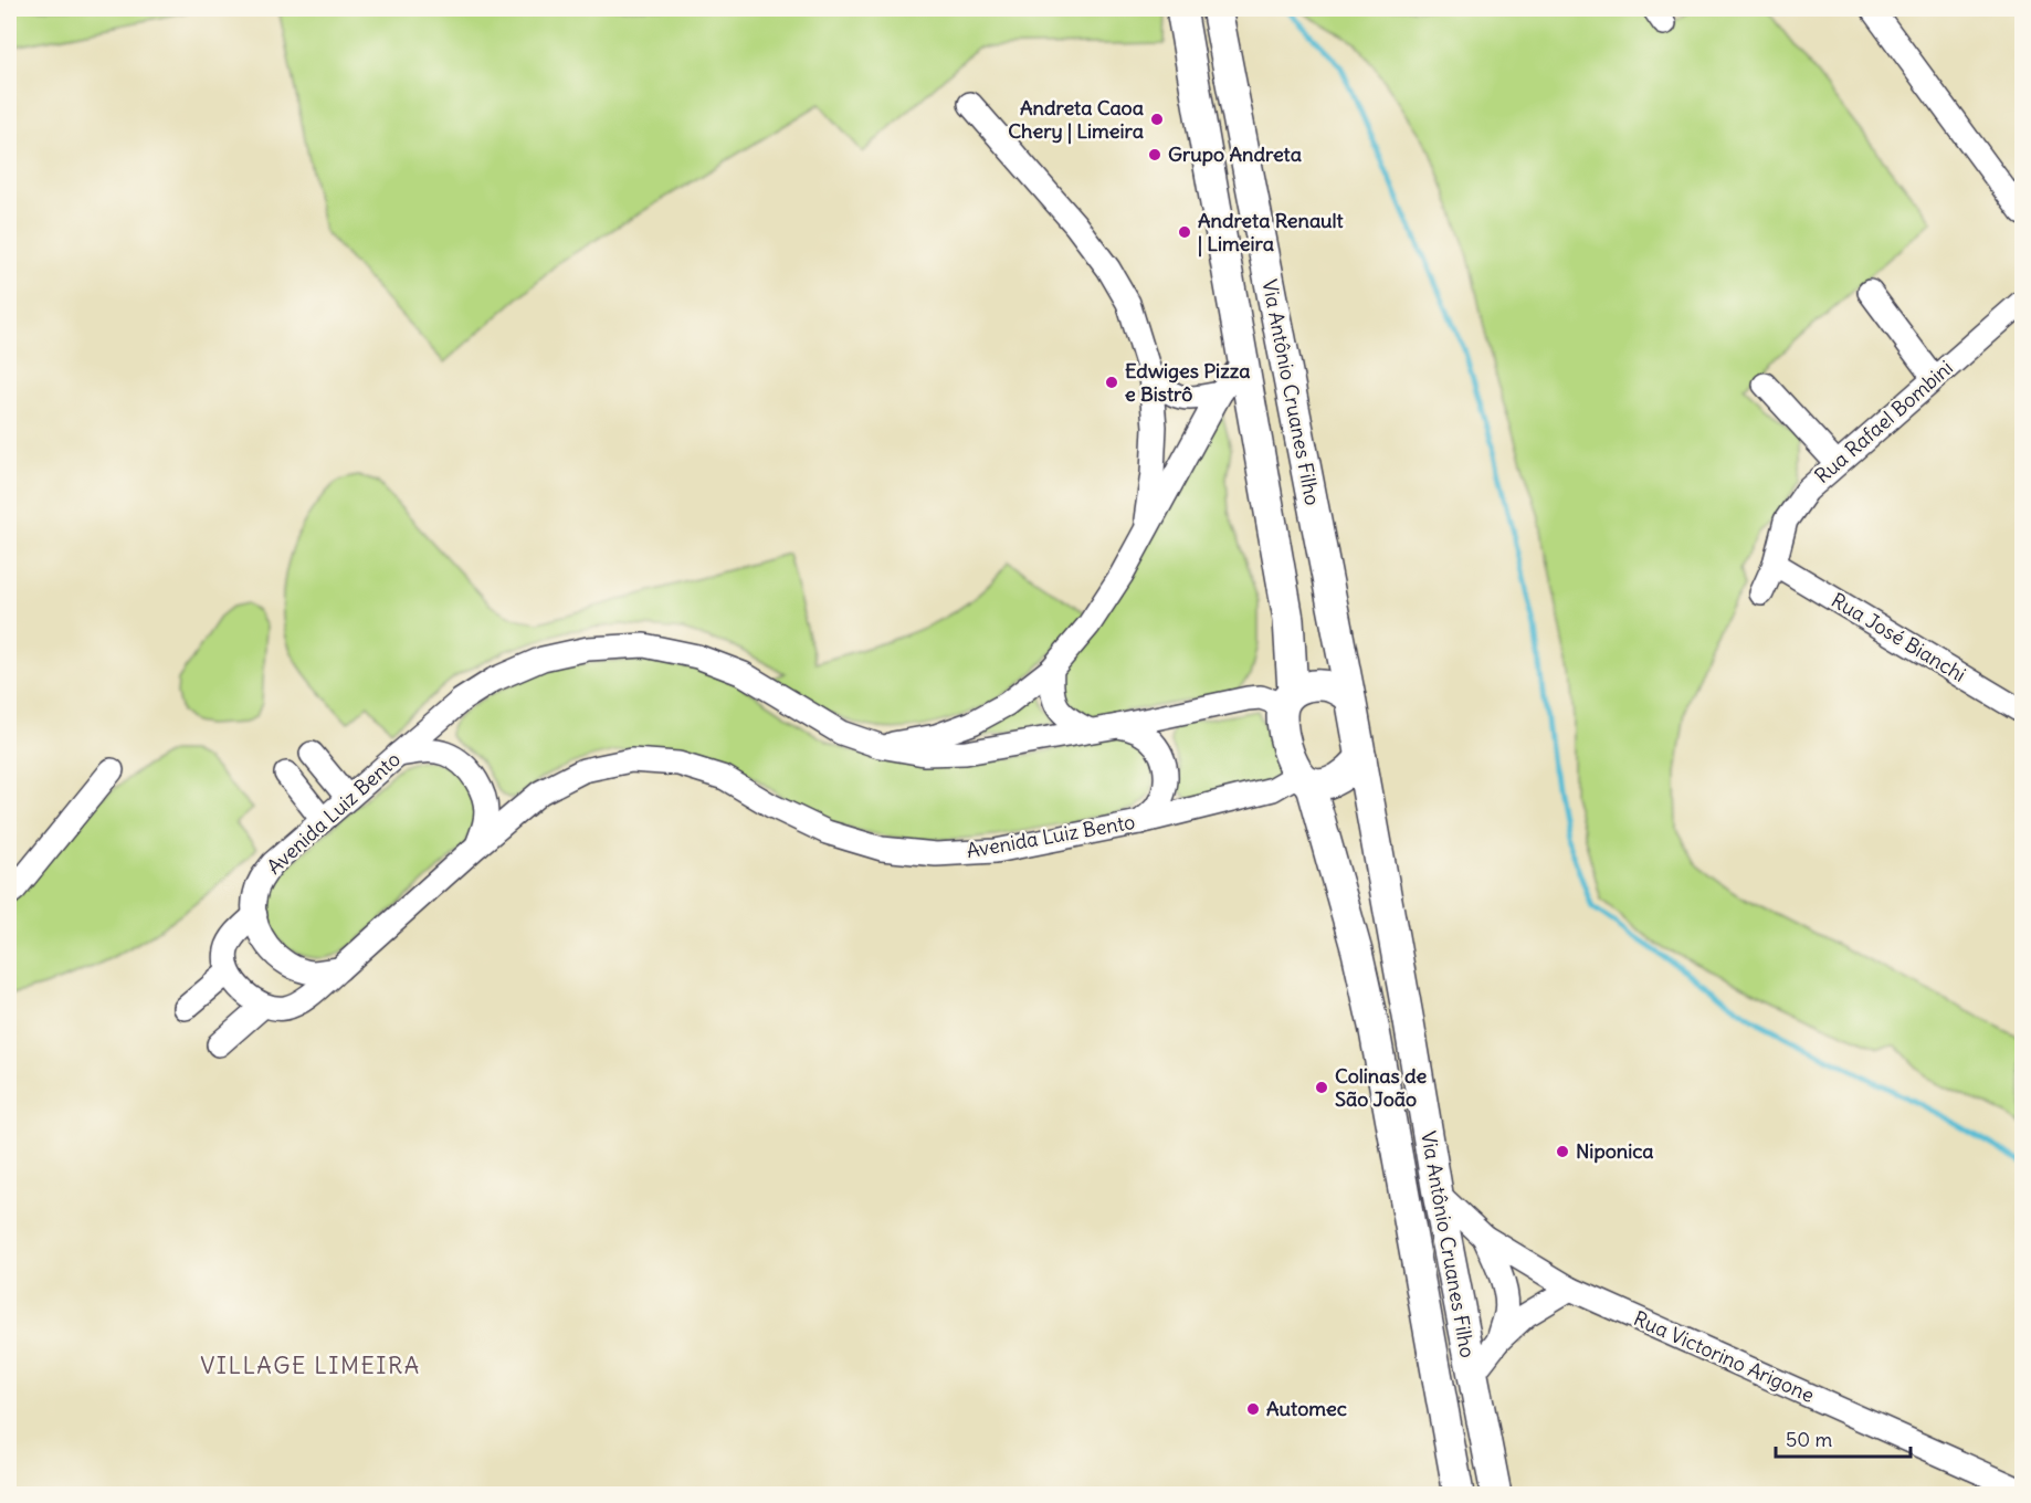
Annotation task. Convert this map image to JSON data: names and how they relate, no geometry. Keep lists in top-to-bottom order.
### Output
{
  "streets": {
    "main road": ["Via Antônio Cruanes Filho"],
    "street": [
      "Rua Rafael Bombini",
      "Rua José Bianchi",
      "Avenida Luiz Bento",
      "Rua Victorino Arigone"
    ]
  },
  "crossings": [
    ["Via Antônio Cruanes Filho", "Avenida Luiz Bento"],
    ["Via Antônio Cruanes Filho", "Rua Victorino Arigone"],
    ["Rua Rafael Bombini", "Rua José Bianchi"]
  ],
  "districts": ["VILLAGE LIMEIRA"],
  "places": [
    "Andreta Caoa Chery | Limeira",
    "Grupo Andreta",
    "Andreta Renault | Limeira",
    "Edwiges Pizza e Bistrô",
    "Colinas de São João",
    "Niponica",
    "Automec"
  ],
  "scale_bar": "50 m"
}
